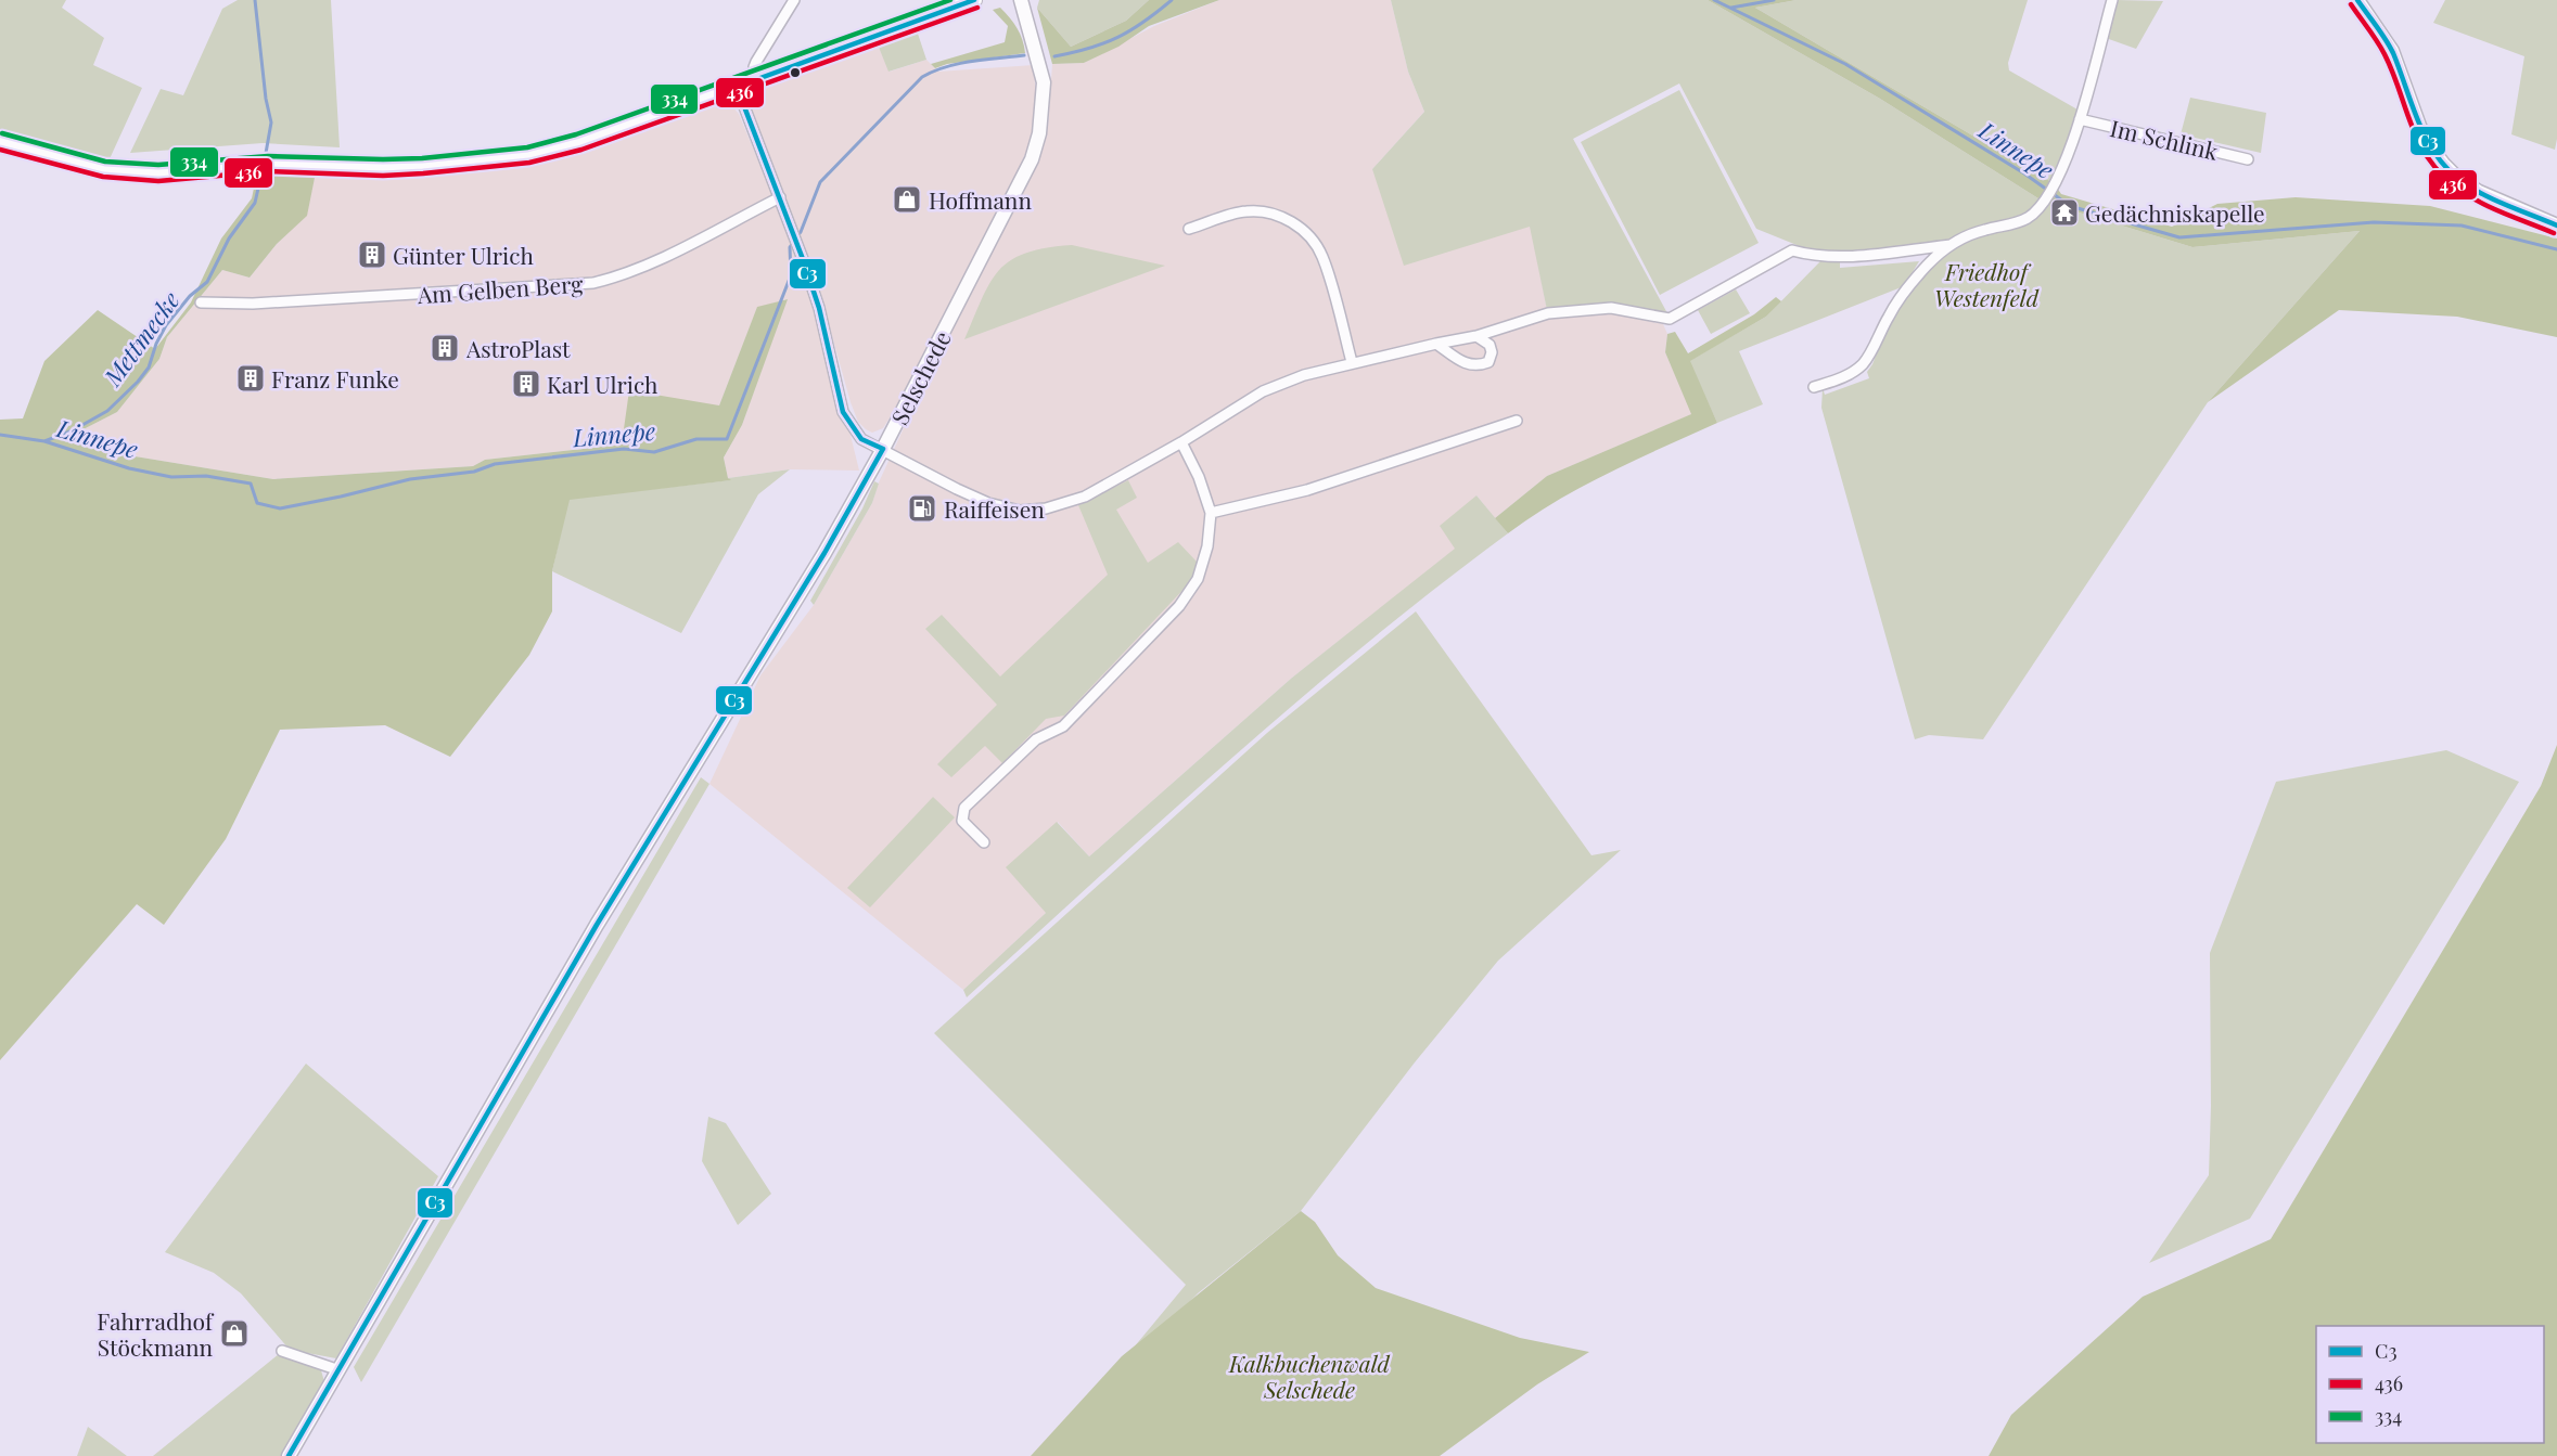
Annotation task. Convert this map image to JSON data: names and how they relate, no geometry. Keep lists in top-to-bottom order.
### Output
{
  "streets": {
    "street": ["Im Schlink", "Am Gelben Berg", "Selschede"]
  },
  "water": ["Linnepe", "Mettmecke"],
  "parks": ["Friedhof Westenfeld", "Kalkbuchenwald Selschede"],
  "places": {
    "shop": ["Hoffmann", "Fahrradhof Stöckmann"],
    "temple": ["Gedächniskapelle"],
    "building": [
      "Günter Ulrich",
      "AstroPlast",
      "Franz Funke",
      "Karl Ulrich"
    ],
    "fuel station": ["Raiffeisen"]
  },
  "lines": ["transit line C3", "transit line 334", "transit line 436"],
  "legend": ["C3", "436", "334"]
}
